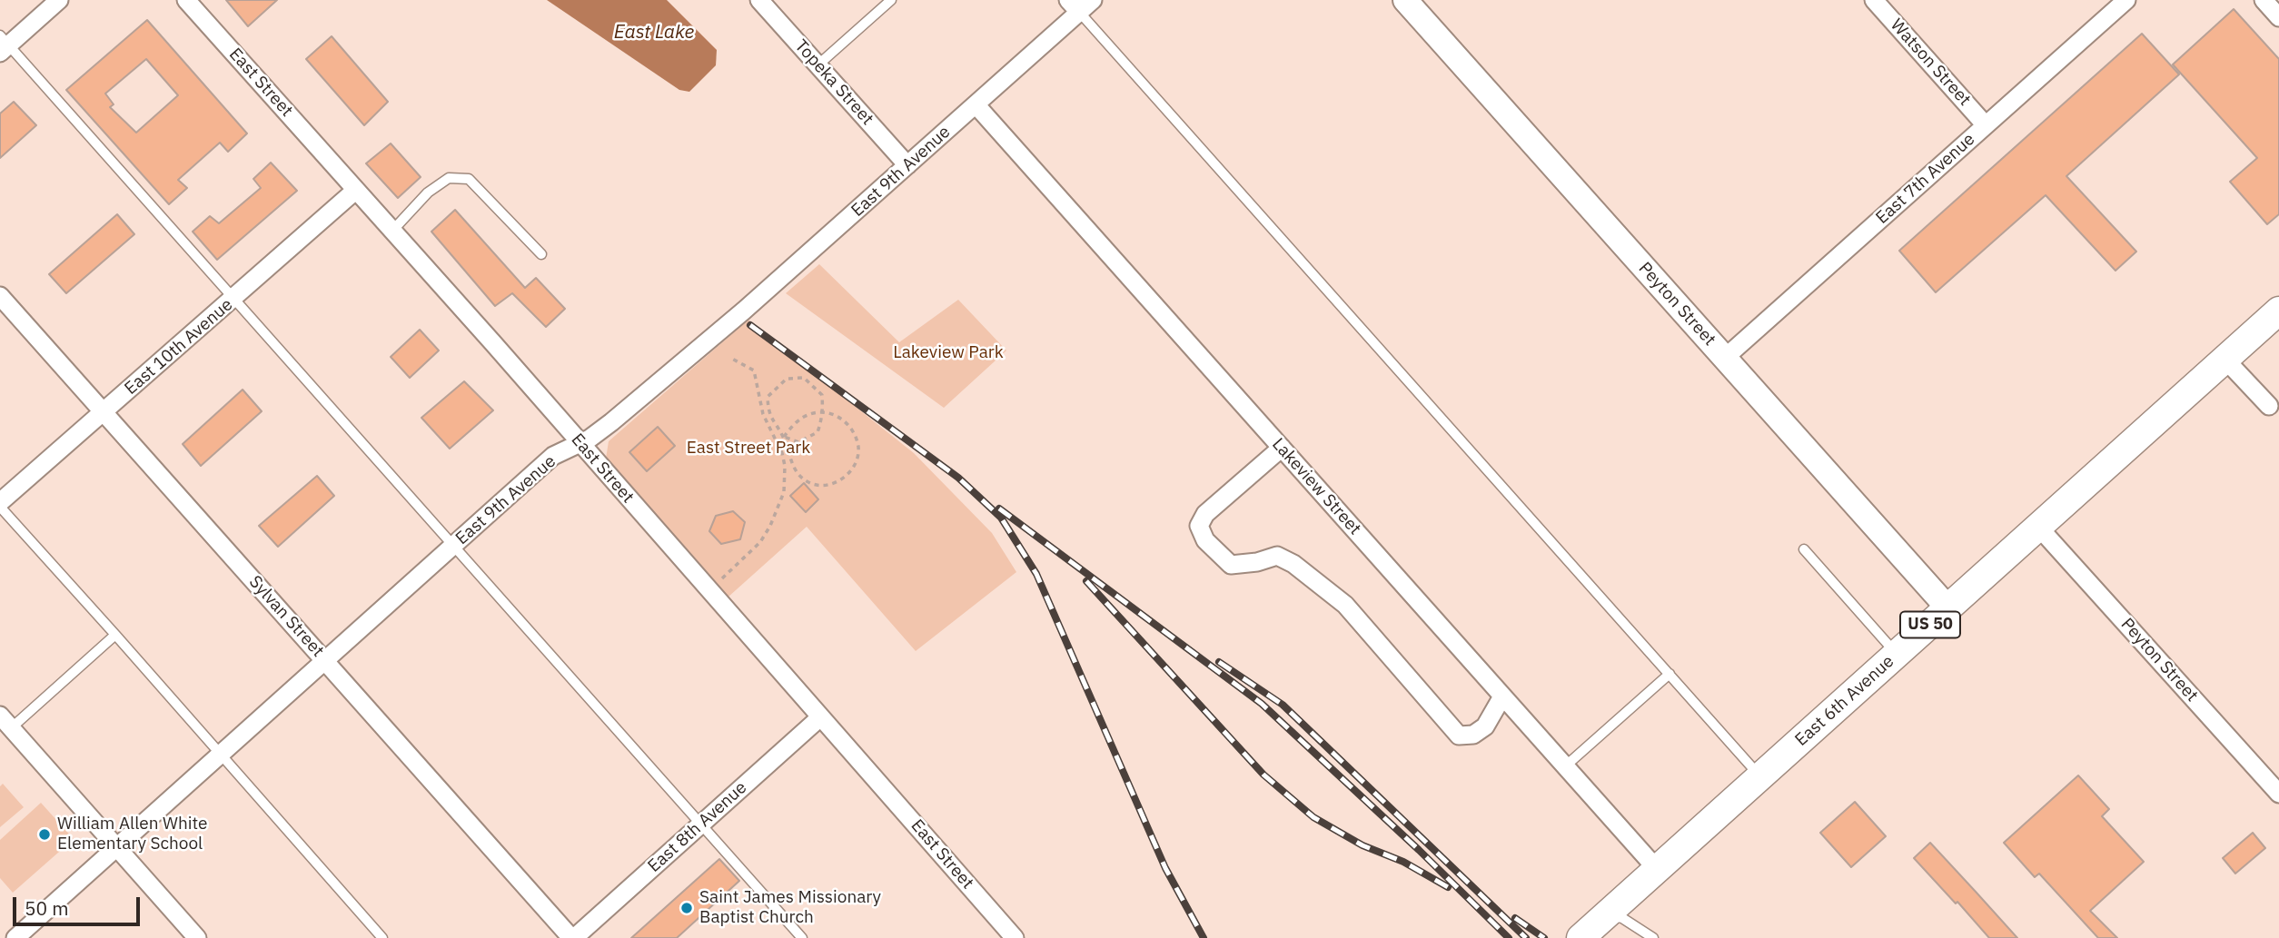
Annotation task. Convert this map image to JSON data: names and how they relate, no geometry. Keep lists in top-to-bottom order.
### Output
{
  "streets": {
    "main road": ["US 50", "East 6th Avenue"],
    "street": [
      "Watson Street",
      "East Street",
      "Topeka Street",
      "East 9th Avenue",
      "East 7th Avenue",
      "Peyton Street",
      "East 10th Avenue",
      "Lakeview Street",
      "Sylvan Street",
      "East 8th Avenue"
    ]
  },
  "crossings": [
    ["Watson Street", "East 7th Avenue"],
    ["East Street", "East 9th Avenue"],
    ["East Street", "East 10th Avenue"],
    ["East Street", "East 8th Avenue"],
    ["Topeka Street", "East 9th Avenue"],
    ["East 9th Avenue", "Lakeview Street"],
    ["East 9th Avenue", "Sylvan Street"],
    ["East 7th Avenue", "Peyton Street"],
    ["Peyton Street", "East 6th Avenue"],
    ["East 10th Avenue", "Sylvan Street"],
    ["Lakeview Street", "East 6th Avenue"],
    ["Sylvan Street", "East 8th Avenue"]
  ],
  "water": ["East Lake"],
  "parks": ["Lakeview Park", "East Street Park"],
  "places": ["William Allen White Elementary School", "Saint James Missionary Baptist Church"],
  "scale_bar": "50 m"
}
